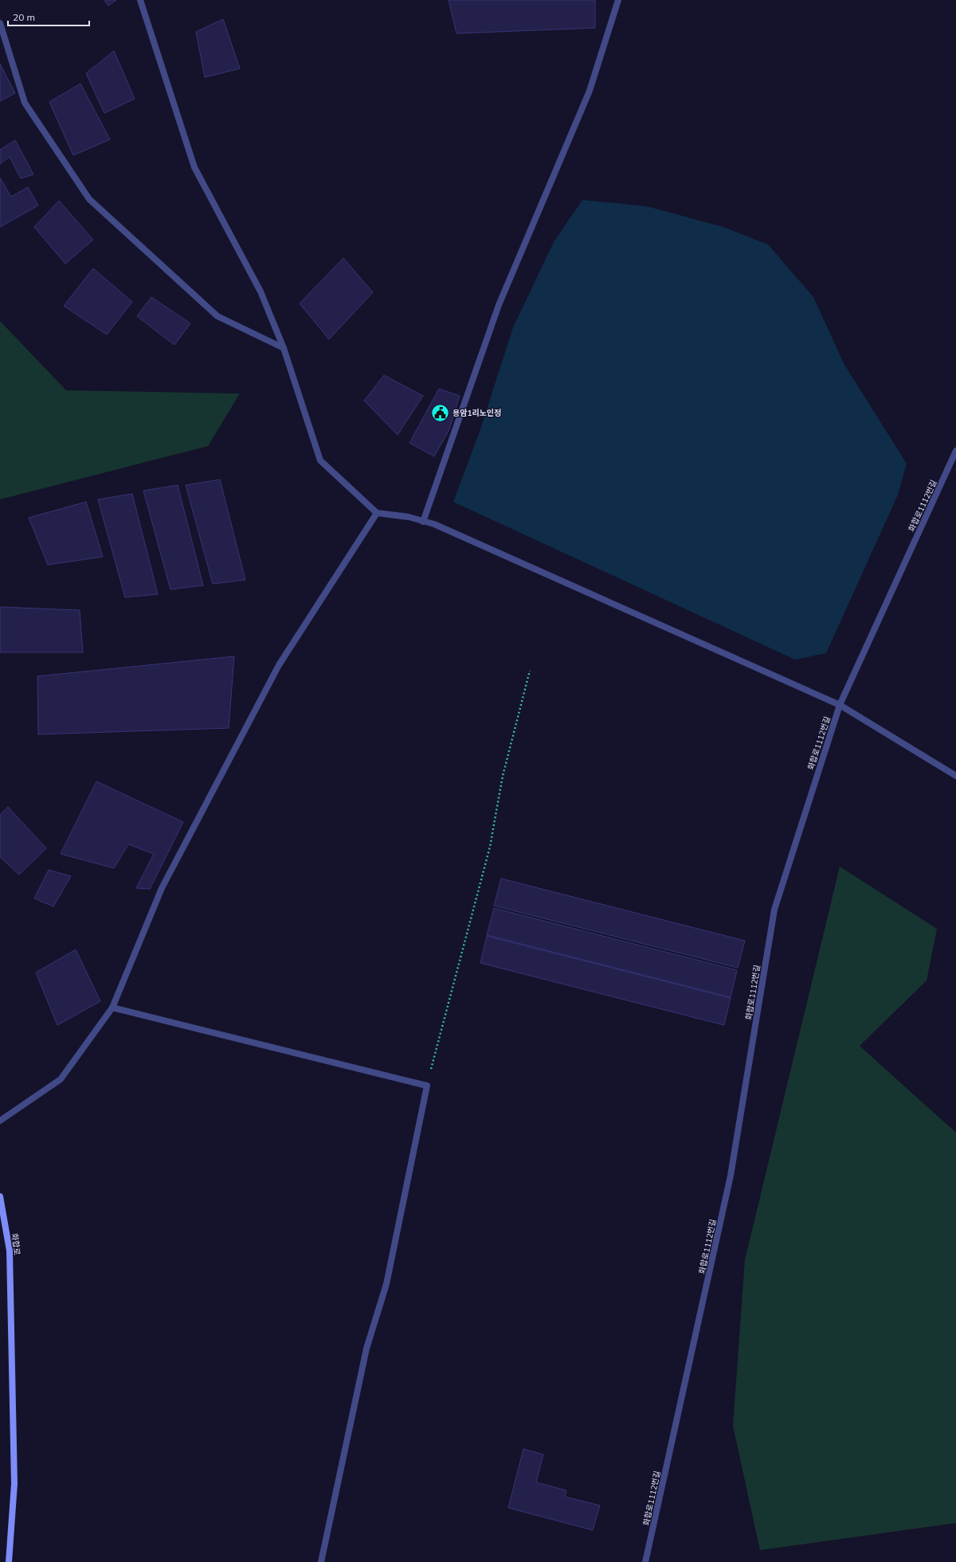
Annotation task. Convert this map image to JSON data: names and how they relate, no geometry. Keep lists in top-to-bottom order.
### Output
{
  "streets": {
    "main road": ["화합로"],
    "street": ["화합로1112번길"]
  },
  "places": {
    "public building": ["용암1리노인정"]
  },
  "scale_bar": "20 m"
}
